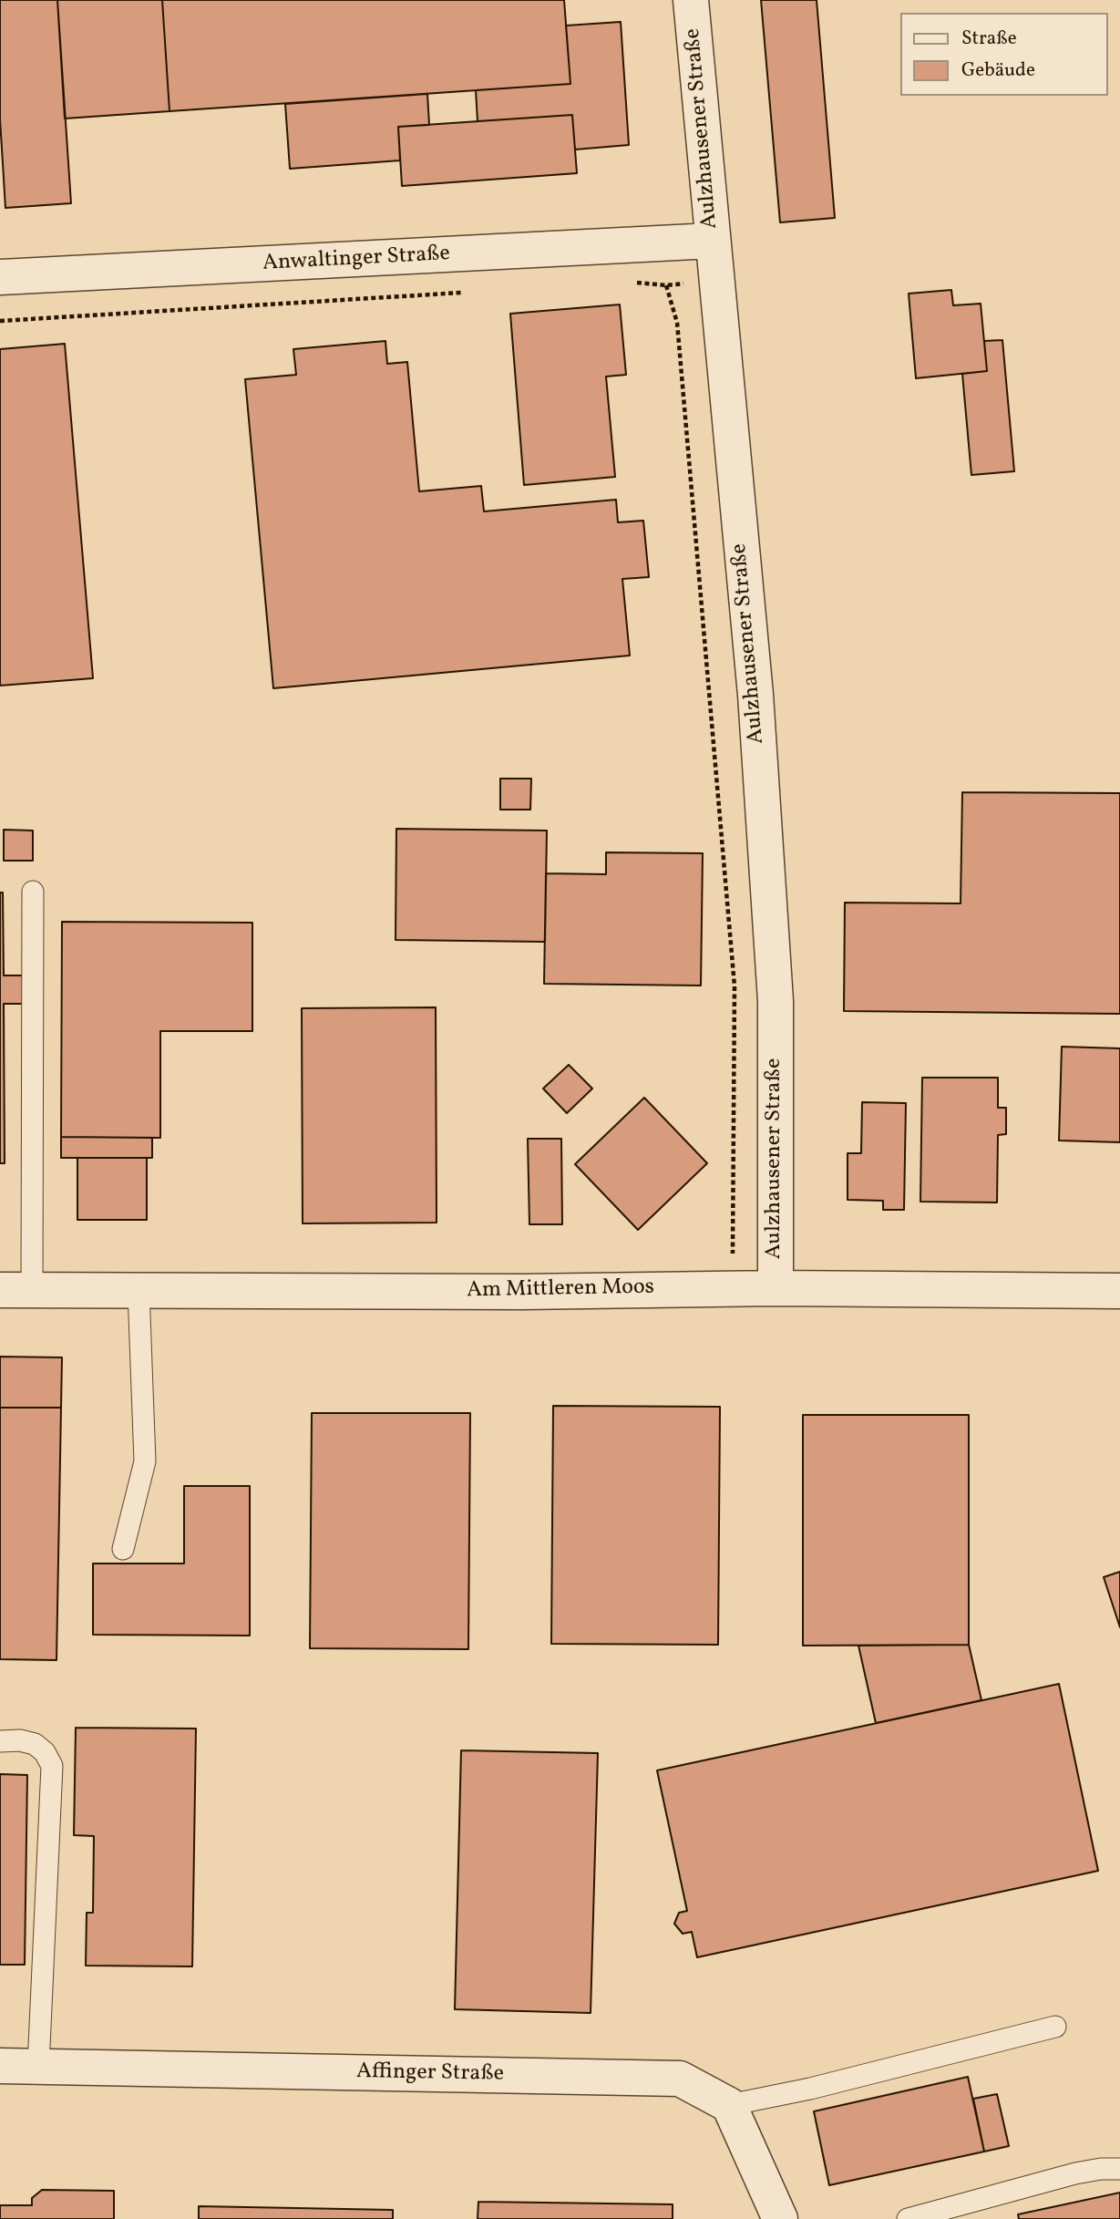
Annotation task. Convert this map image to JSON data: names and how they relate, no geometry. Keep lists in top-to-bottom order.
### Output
{
  "streets": {
    "street": [
      "Aulzhausener Straße",
      "Anwaltinger Straße",
      "Am Mittleren Moos",
      "Affinger Straße"
    ]
  },
  "crossings": [
    ["Aulzhausener Straße", "Anwaltinger Straße"],
    ["Aulzhausener Straße", "Am Mittleren Moos"]
  ],
  "legend": ["Straße", "Gebäude"]
}
